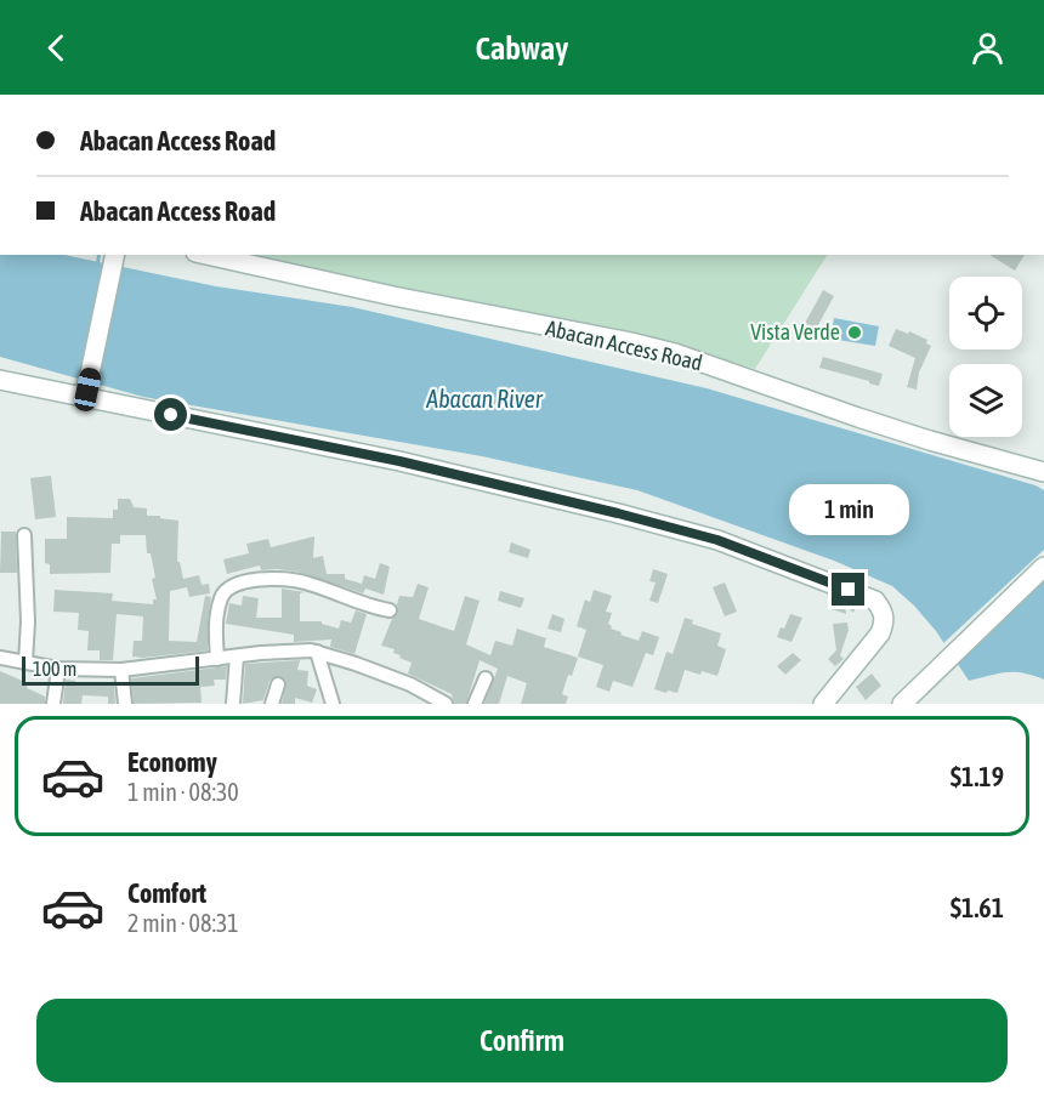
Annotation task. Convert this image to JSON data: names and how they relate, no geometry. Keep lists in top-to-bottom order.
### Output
{
  "streets": {
    "street": ["Abacan Access Road"]
  },
  "water": ["Abacan River"],
  "places": ["Vista Verde"],
  "scale_bar": "100 m",
  "page": {
    "header": "Cabway",
    "banner": ["Abacan Access Road", "Abacan Access Road"],
    "bubble": "1 min",
    "scale": "100 m",
    "list": [
      {
        "name": "Economy",
        "note": "1 min · 08:30",
        "value": "$1.19"
      },
      {
        "name": "Comfort",
        "note": "2 min · 08:31",
        "value": "$1.61"
      }
    ],
    "buttons": "Confirm"
  }
}
